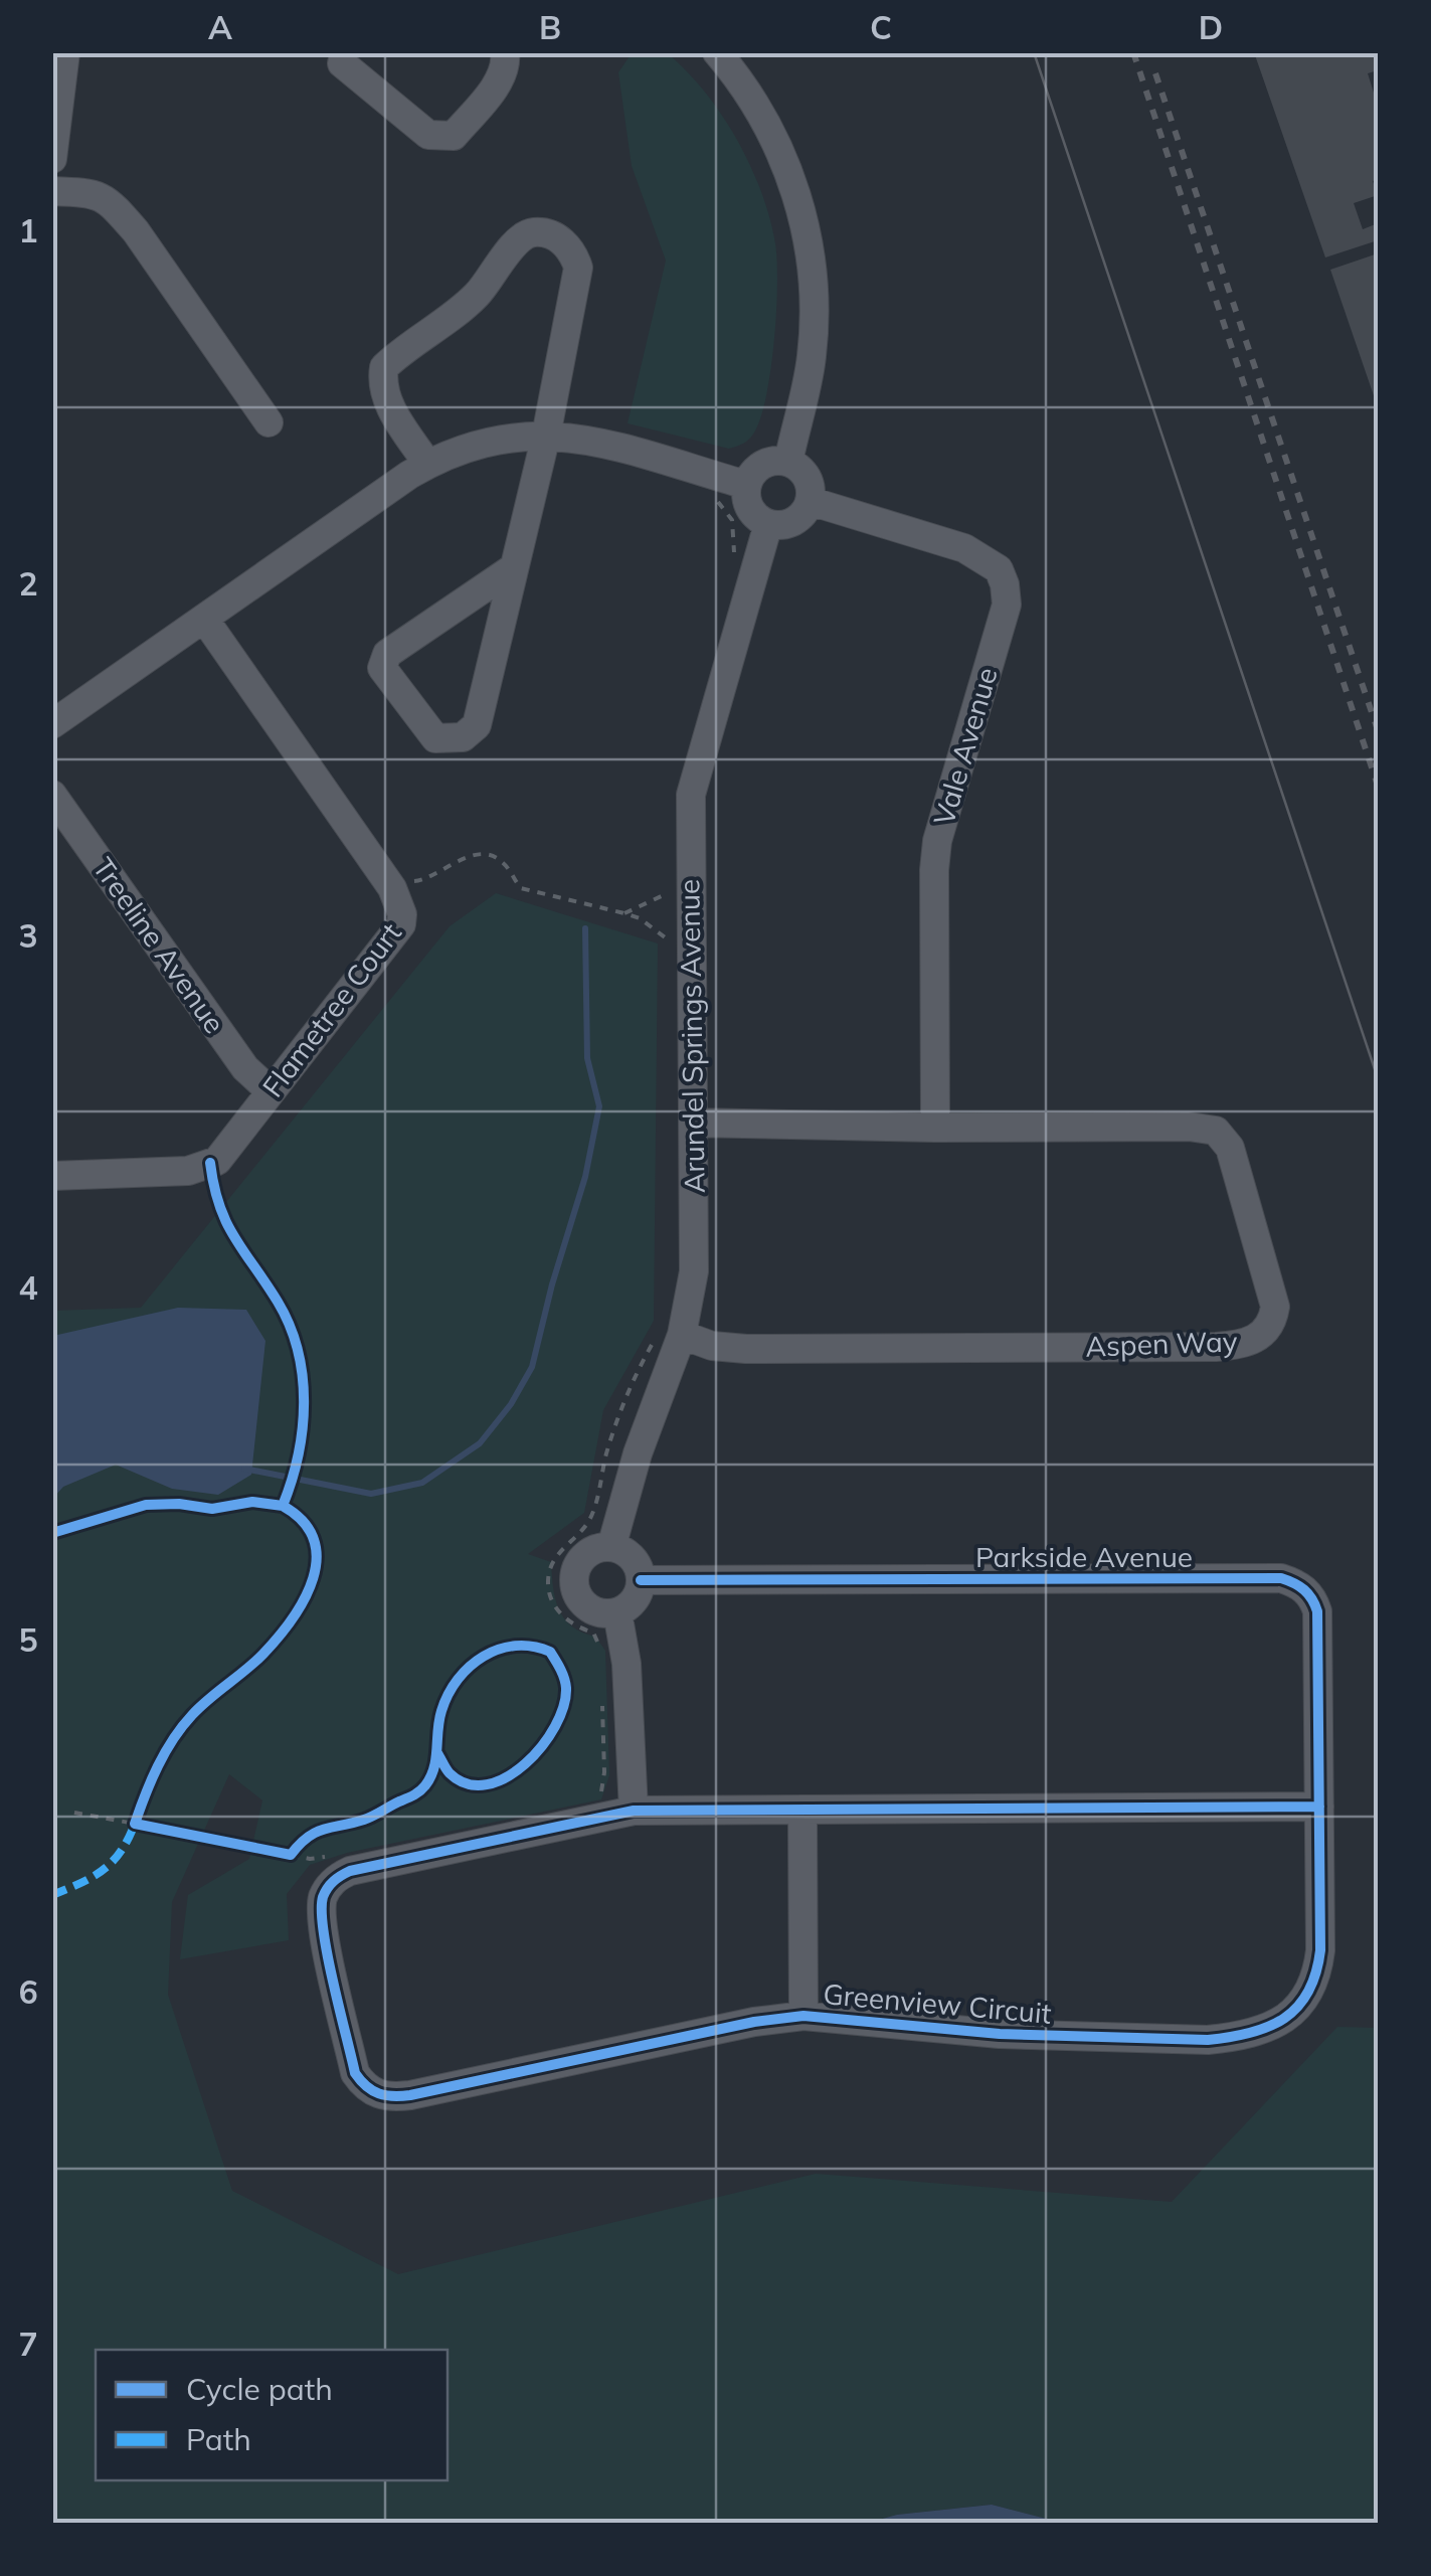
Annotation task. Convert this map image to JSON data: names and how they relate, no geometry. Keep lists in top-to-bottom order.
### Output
{
  "streets": {
    "street": [
      "Vale Avenue",
      "Treeline Avenue",
      "Flametree Court",
      "Arundel Springs Avenue",
      "Aspen Way",
      "Parkside Avenue",
      "Greenview Circuit"
    ]
  },
  "crossings": [
    ["Vale Avenue", "Arundel Springs Avenue"],
    ["Vale Avenue", "Aspen Way"],
    ["Treeline Avenue", "Flametree Court"],
    ["Arundel Springs Avenue", "Aspen Way"],
    ["Arundel Springs Avenue", "Parkside Avenue"],
    ["Parkside Avenue", "Greenview Circuit"]
  ],
  "legend": ["Cycle path", "Path"],
  "grid": {
    "columns": [
      "A",
      "B",
      "C",
      "D"
    ],
    "rows": [
      "1",
      "2",
      "3",
      "4",
      "5",
      "6",
      "7"
    ]
  }
}
